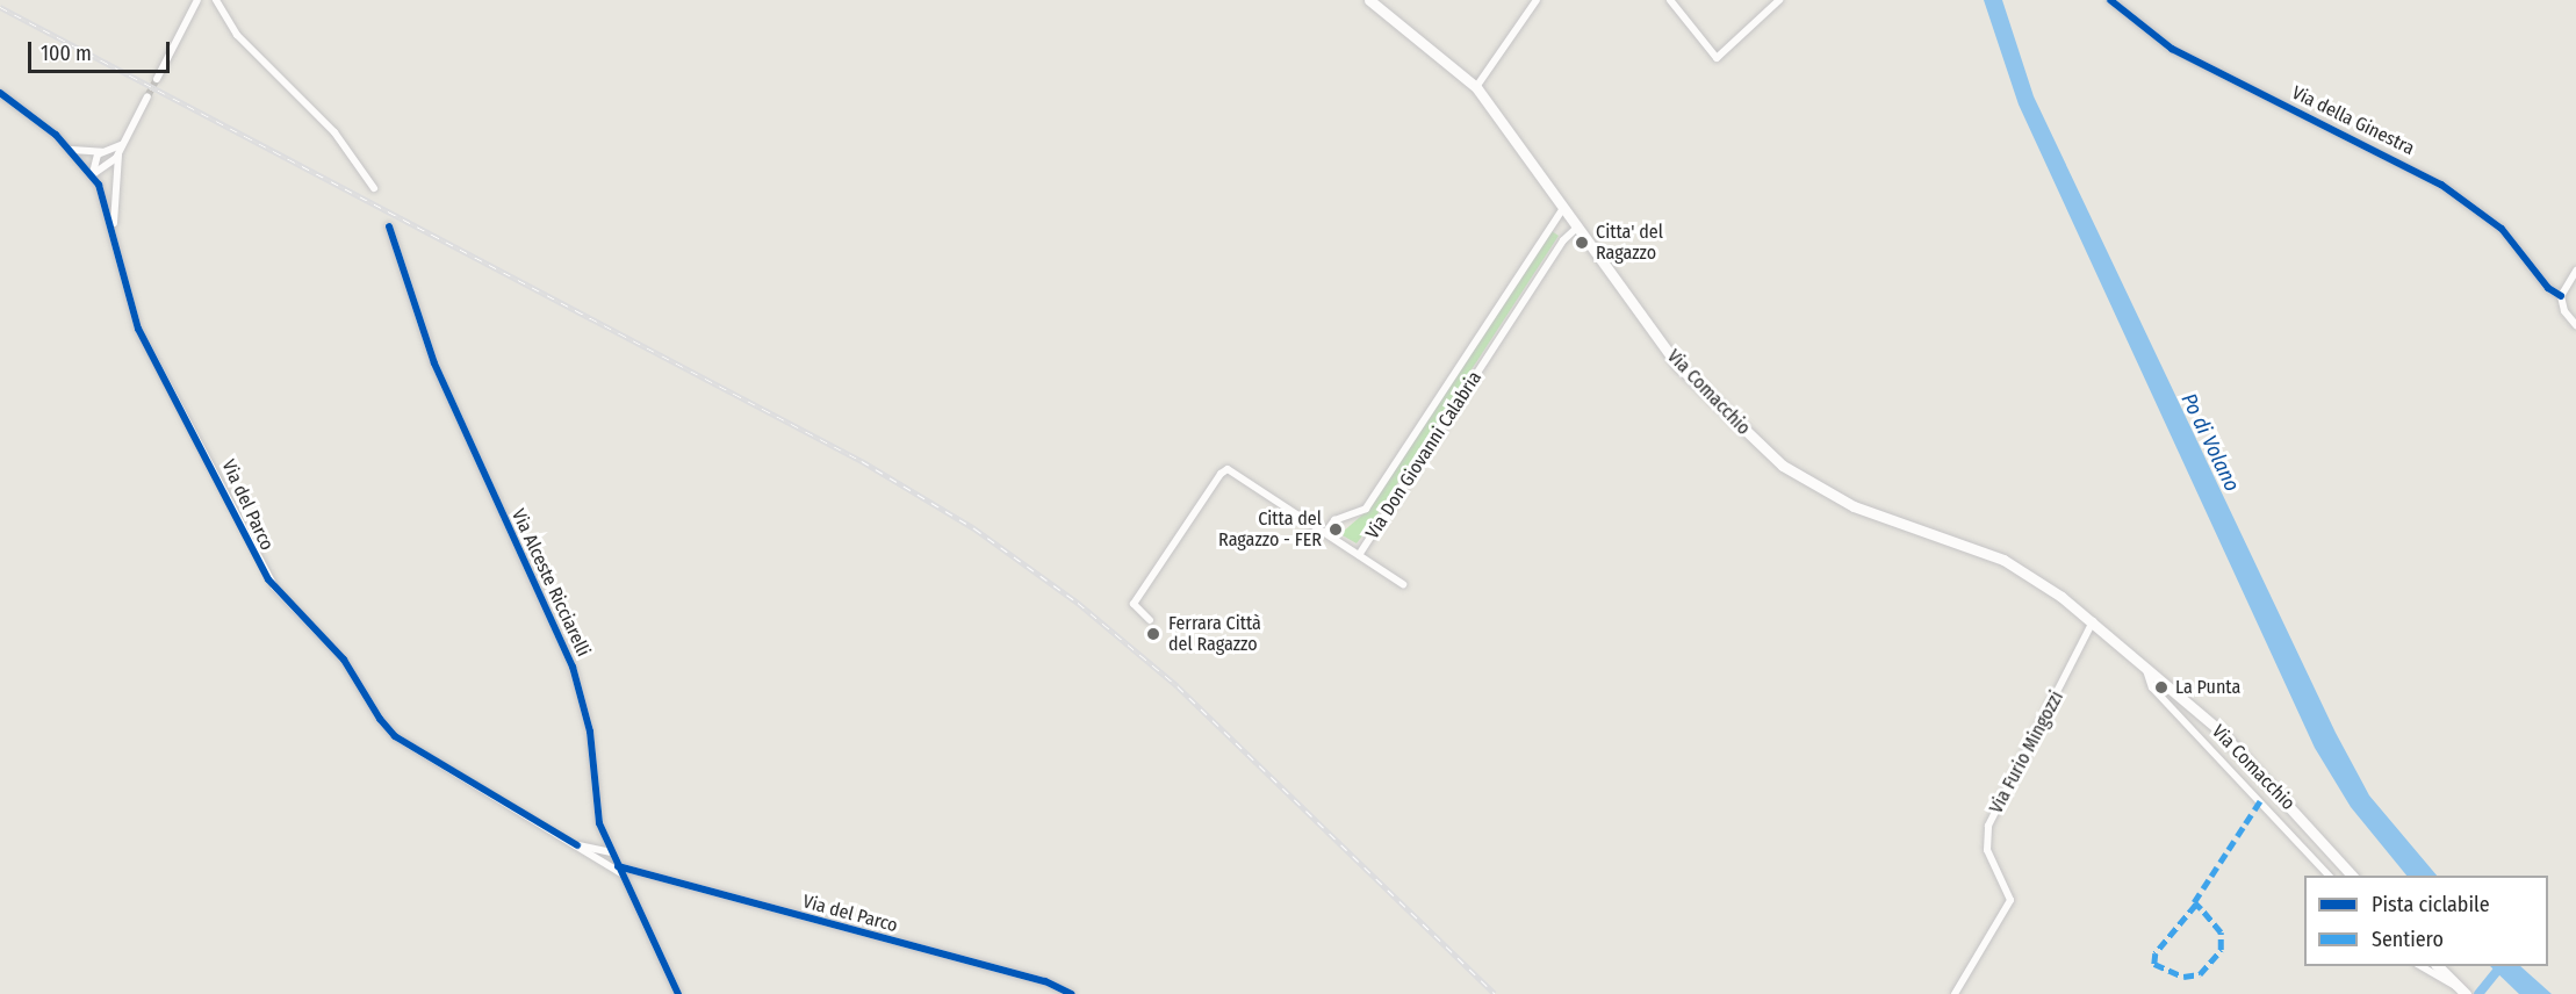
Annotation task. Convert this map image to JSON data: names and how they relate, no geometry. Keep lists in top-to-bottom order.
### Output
{
  "streets": {
    "main road": ["Via Comacchio"],
    "street": [
      "Via della Ginestra",
      "Via Don Giovanni Calabria",
      "Via del Parco",
      "Via Alceste Ricciarelli",
      "Via Furio Mingozzi"
    ]
  },
  "crossings": [
    ["Via Comacchio", "Via Don Giovanni Calabria"],
    ["Via Comacchio", "Via Furio Mingozzi"],
    ["Via del Parco", "Via Alceste Ricciarelli"]
  ],
  "water": ["Po di Volano"],
  "places": [
    "Citta' del Ragazzo",
    "Citta del Ragazzo - FER",
    "Ferrara Città del Ragazzo",
    "La Punta"
  ],
  "legend": ["Pista ciclabile", "Sentiero"],
  "scale_bar": "100 m"
}
